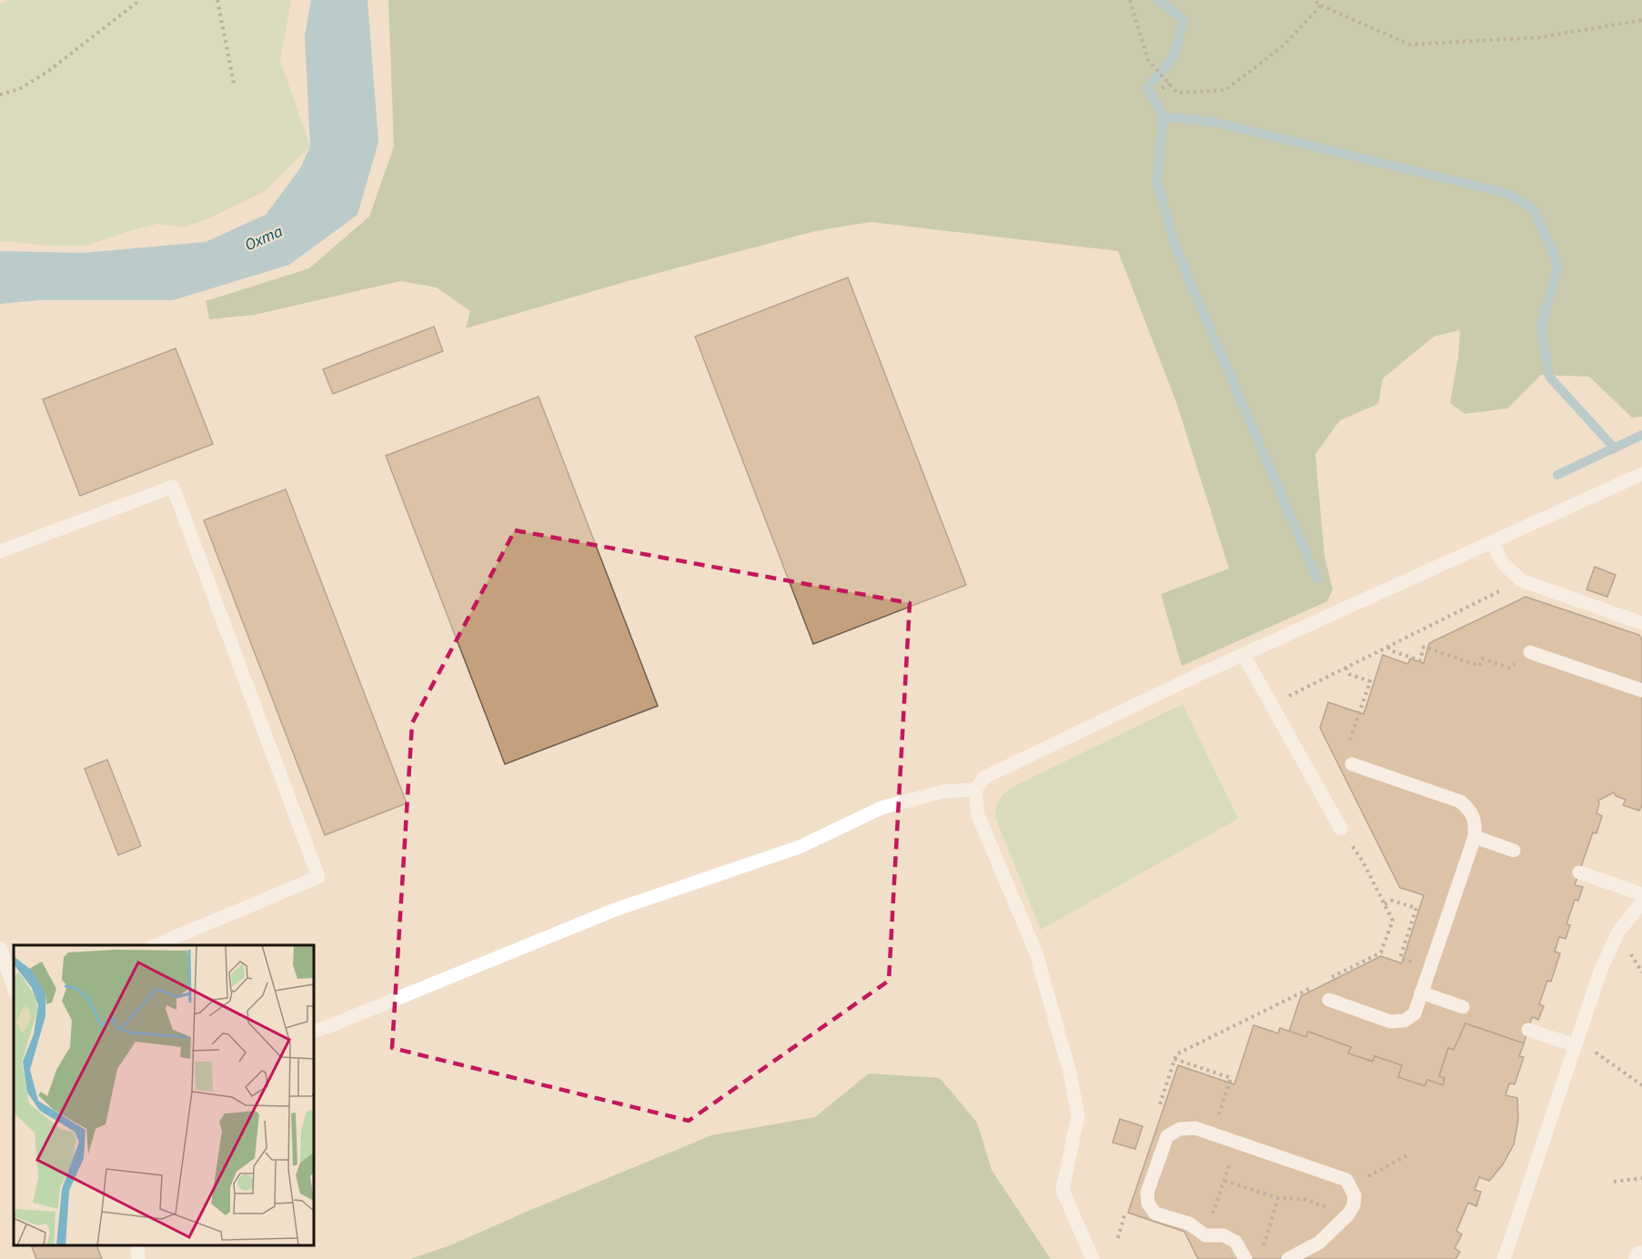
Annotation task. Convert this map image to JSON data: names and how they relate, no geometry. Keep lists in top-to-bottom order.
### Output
{
  "water": ["Охта"]
}
